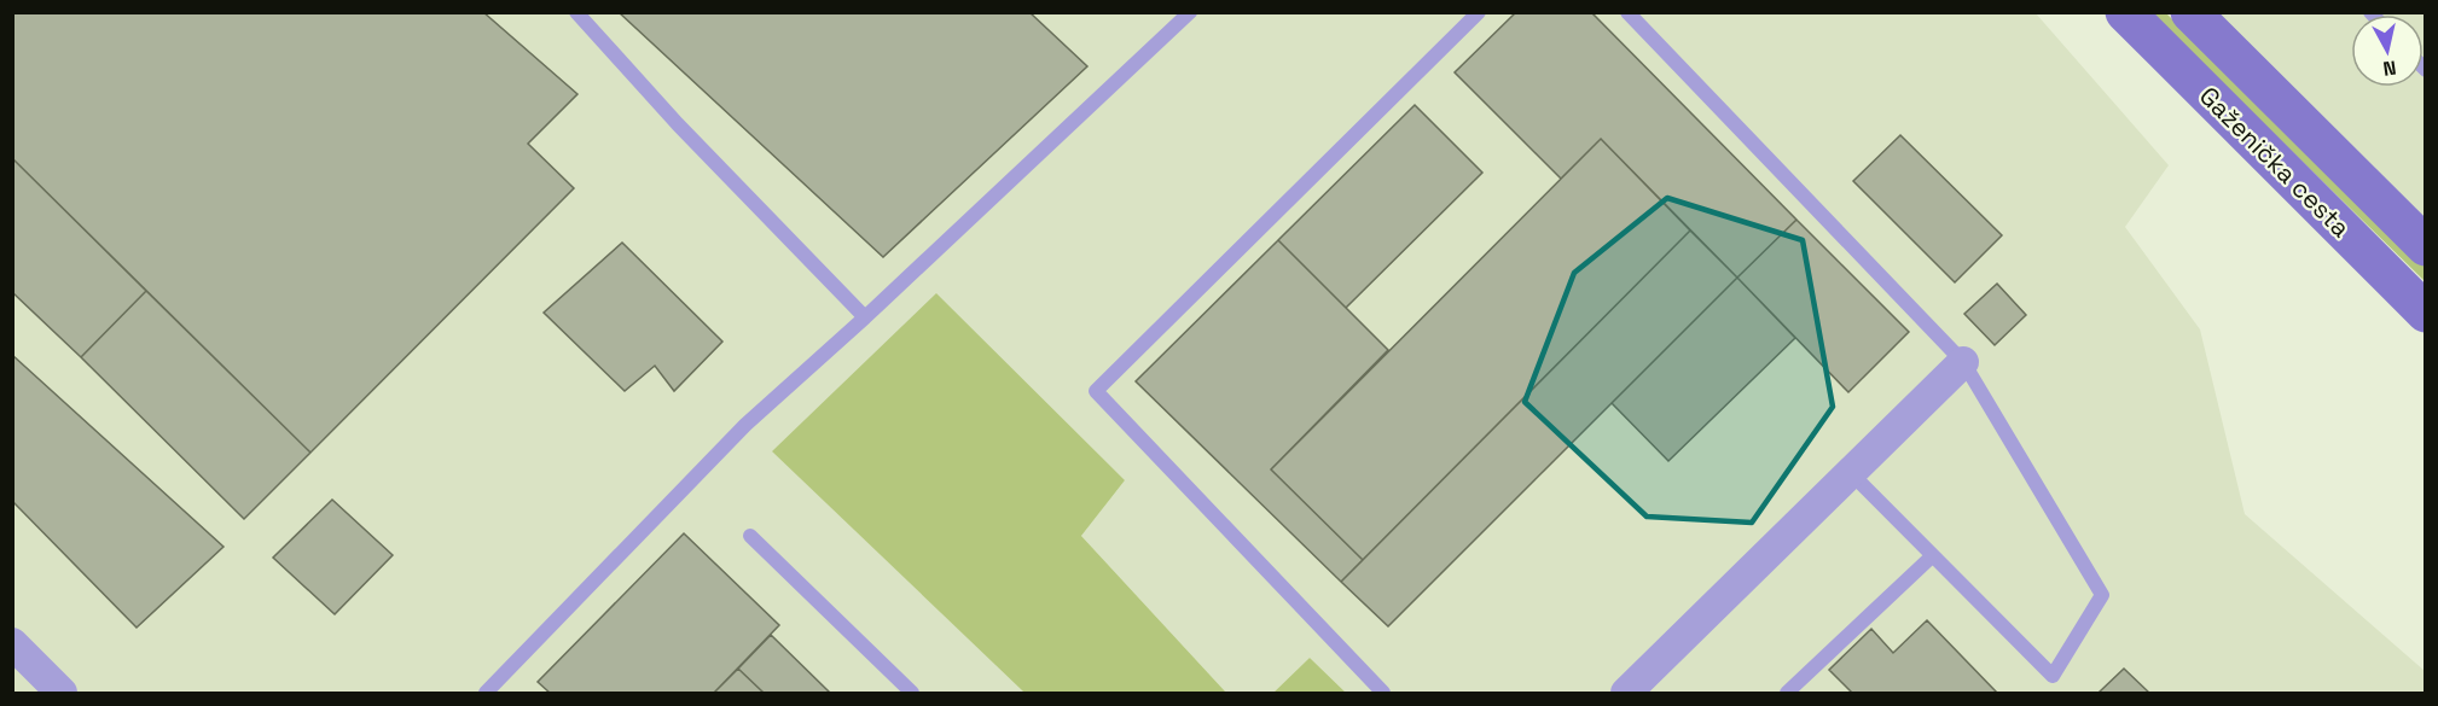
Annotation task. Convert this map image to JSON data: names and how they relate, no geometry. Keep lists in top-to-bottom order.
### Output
{
  "streets": {
    "main road": ["Gaženička cesta"]
  },
  "north": "bottom"
}
